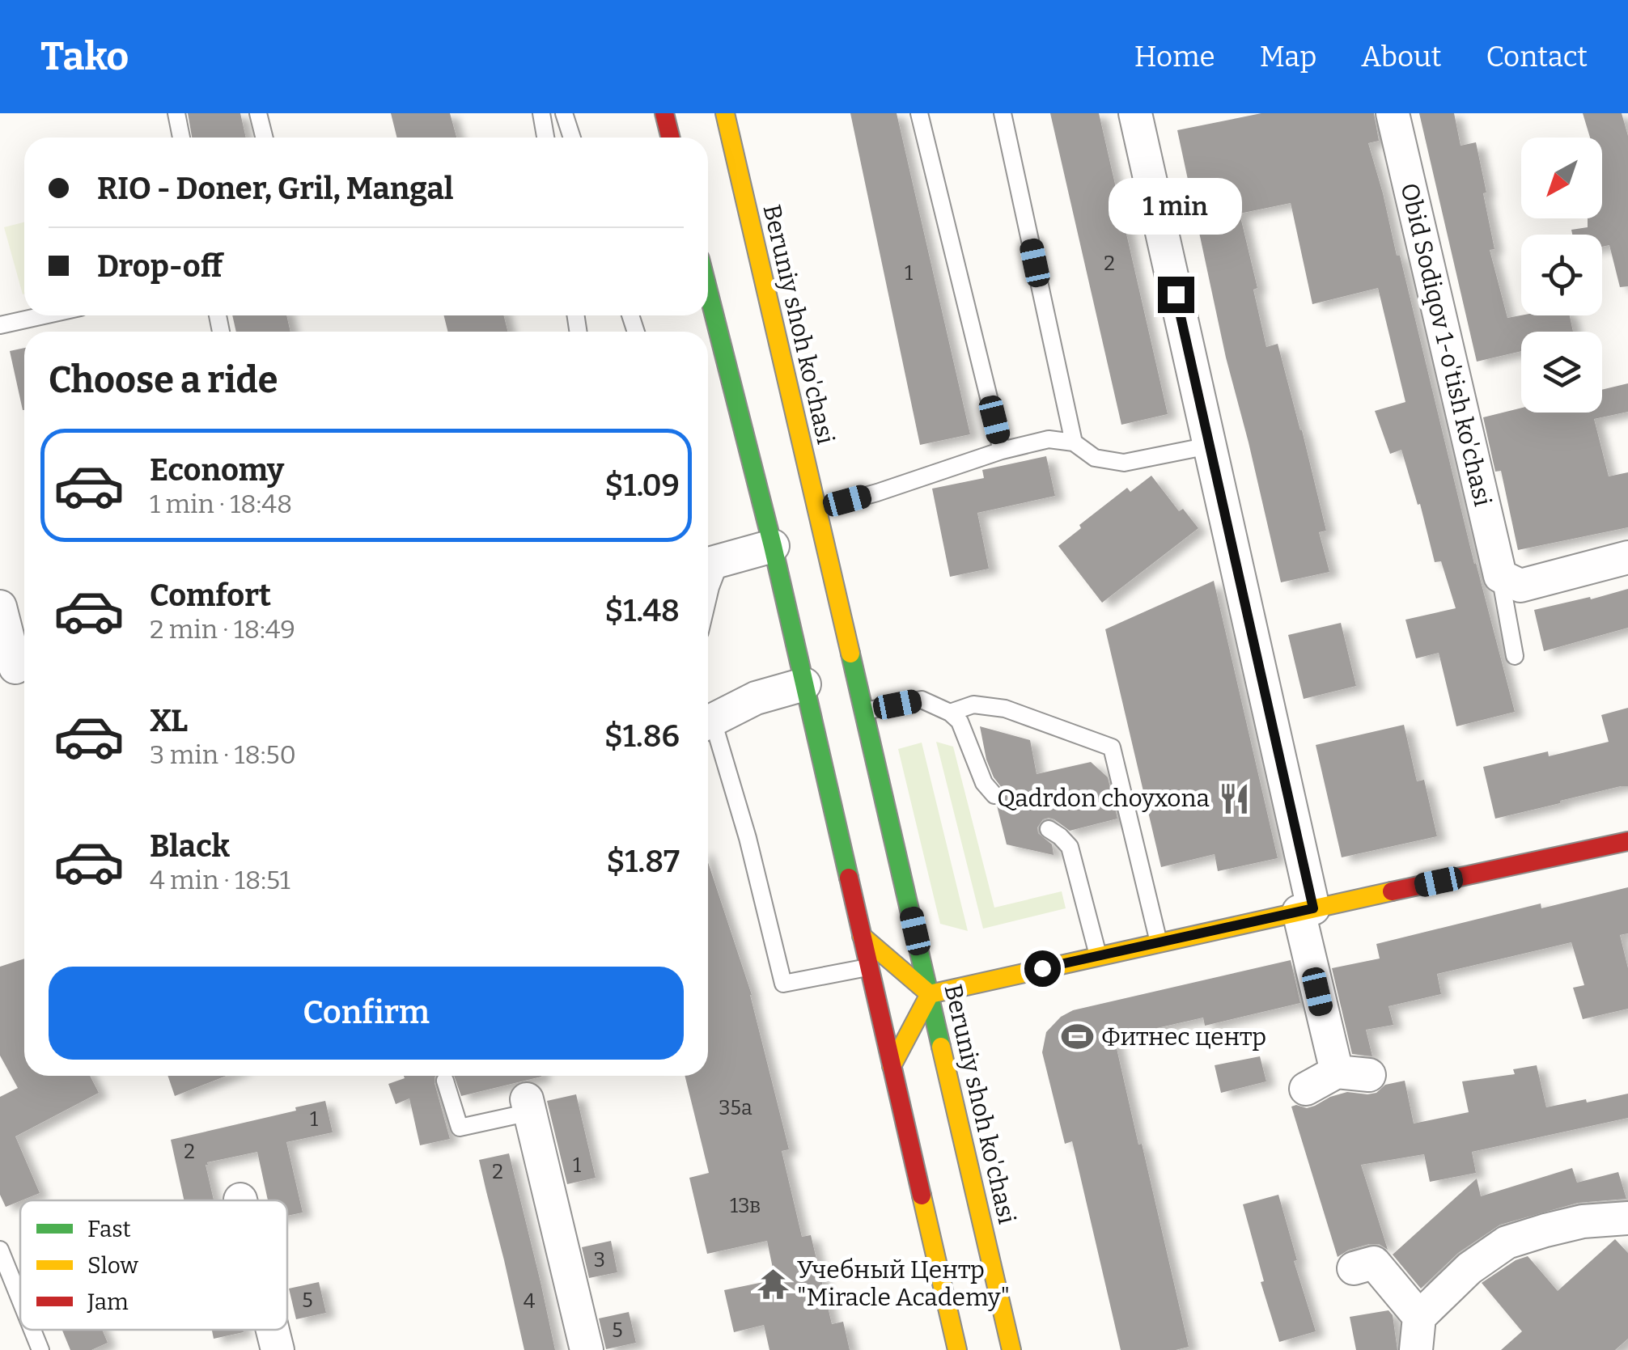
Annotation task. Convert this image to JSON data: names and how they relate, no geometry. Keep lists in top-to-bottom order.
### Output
{
  "streets": {
    "main road": ["Beruniy shoh ko'chasi"],
    "street": ["Obid Sodiqov 1-o'tish ko'chasi"]
  },
  "places": {
    "restaurant": ["Qadrdon choyxona"],
    "sports": ["Фитнес центр"],
    "temple": ["Учебный Центр \"Miracle Academy\""]
  },
  "house_numbers": [
    "2",
    "1",
    "35a",
    "1",
    "2",
    "1",
    "2",
    "13в",
    "3",
    "5",
    "4",
    "5"
  ],
  "legend": ["Fast", "Slow", "Jam"],
  "north": "bottom left",
  "page": {
    "header": "Tako",
    "nav": [
      "Home",
      "Map",
      "About",
      "Contact"
    ],
    "banner": ["RIO - Doner, Gril, Mangal", "Drop-off"],
    "bubble": "1 min",
    "heading": "Choose a ride",
    "list": [
      {
        "name": "Economy",
        "note": "1 min · 18:48",
        "value": "$1.09"
      },
      {
        "name": "Comfort",
        "note": "2 min · 18:49",
        "value": "$1.48"
      },
      {
        "name": "XL",
        "note": "3 min · 18:50",
        "value": "$1.86"
      },
      {
        "name": "Black",
        "note": "4 min · 18:51",
        "value": "$1.87"
      }
    ],
    "buttons": "Confirm"
  }
}
